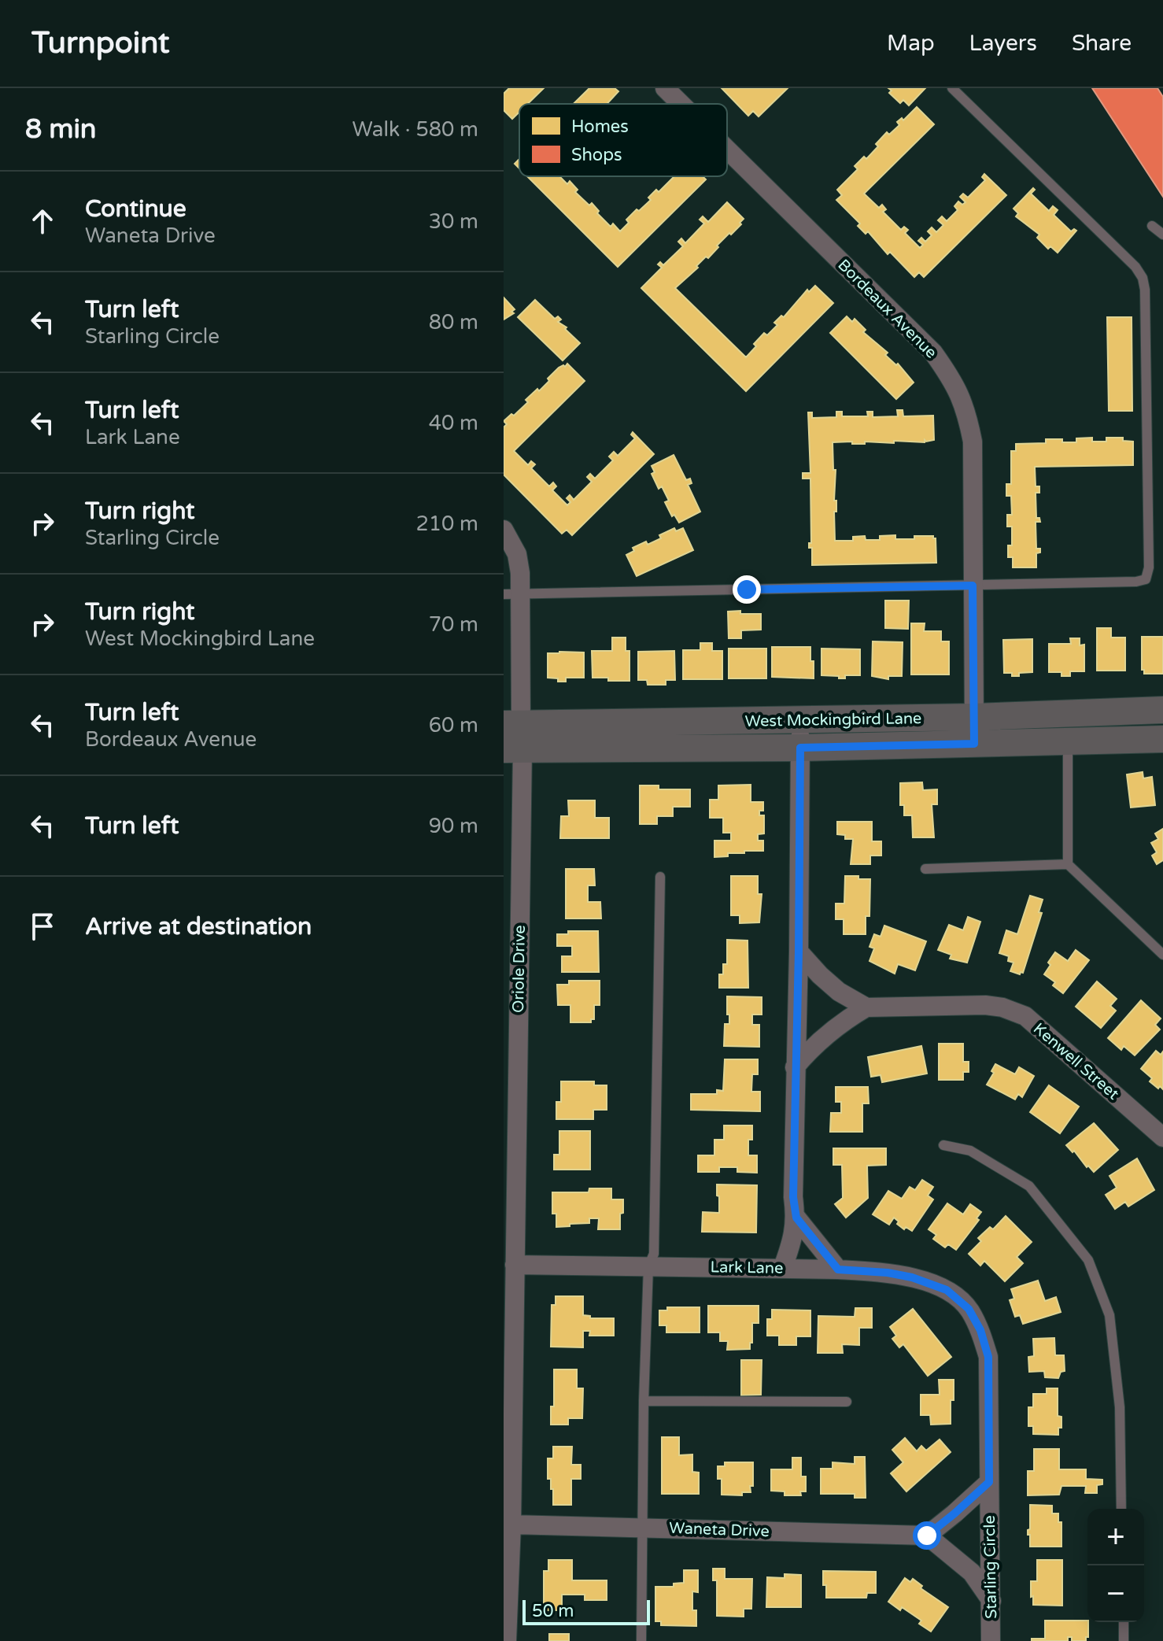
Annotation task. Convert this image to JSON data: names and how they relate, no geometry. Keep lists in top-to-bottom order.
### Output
{
  "streets": {
    "main road": ["West Mockingbird Lane"],
    "street": [
      "Bordeaux Avenue",
      "Oriole Drive",
      "Kenwell Street",
      "Lark Lane",
      "Waneta Drive",
      "Starling Circle"
    ]
  },
  "crossings": [
    ["Bordeaux Avenue", "West Mockingbird Lane"],
    ["West Mockingbird Lane", "Oriole Drive"],
    ["Oriole Drive", "Lark Lane"],
    ["Oriole Drive", "Waneta Drive"],
    ["Lark Lane", "Starling Circle"]
  ],
  "legend": ["Homes", "Shops"],
  "scale_bar": "50 m",
  "page": {
    "header": "Turnpoint",
    "nav": ["Map", "Layers", "Share"],
    "heading": ["8 min", "Walk · 580 m"],
    "list": [
      ["Continue", "Waneta Drive", "30 m"],
      ["Turn left", "Starling Circle", "80 m"],
      ["Turn left", "Lark Lane", "40 m"],
      ["Turn right", "Starling Circle", "210 m"],
      ["Turn right", "West Mockingbird Lane", "70 m"],
      ["Turn left", "Bordeaux Avenue", "60 m"],
      ["Turn left", "90 m"],
      "Arrive at destination"
    ],
    "map_buttons": ["+", "−"],
    "scale": "50 m"
  }
}
